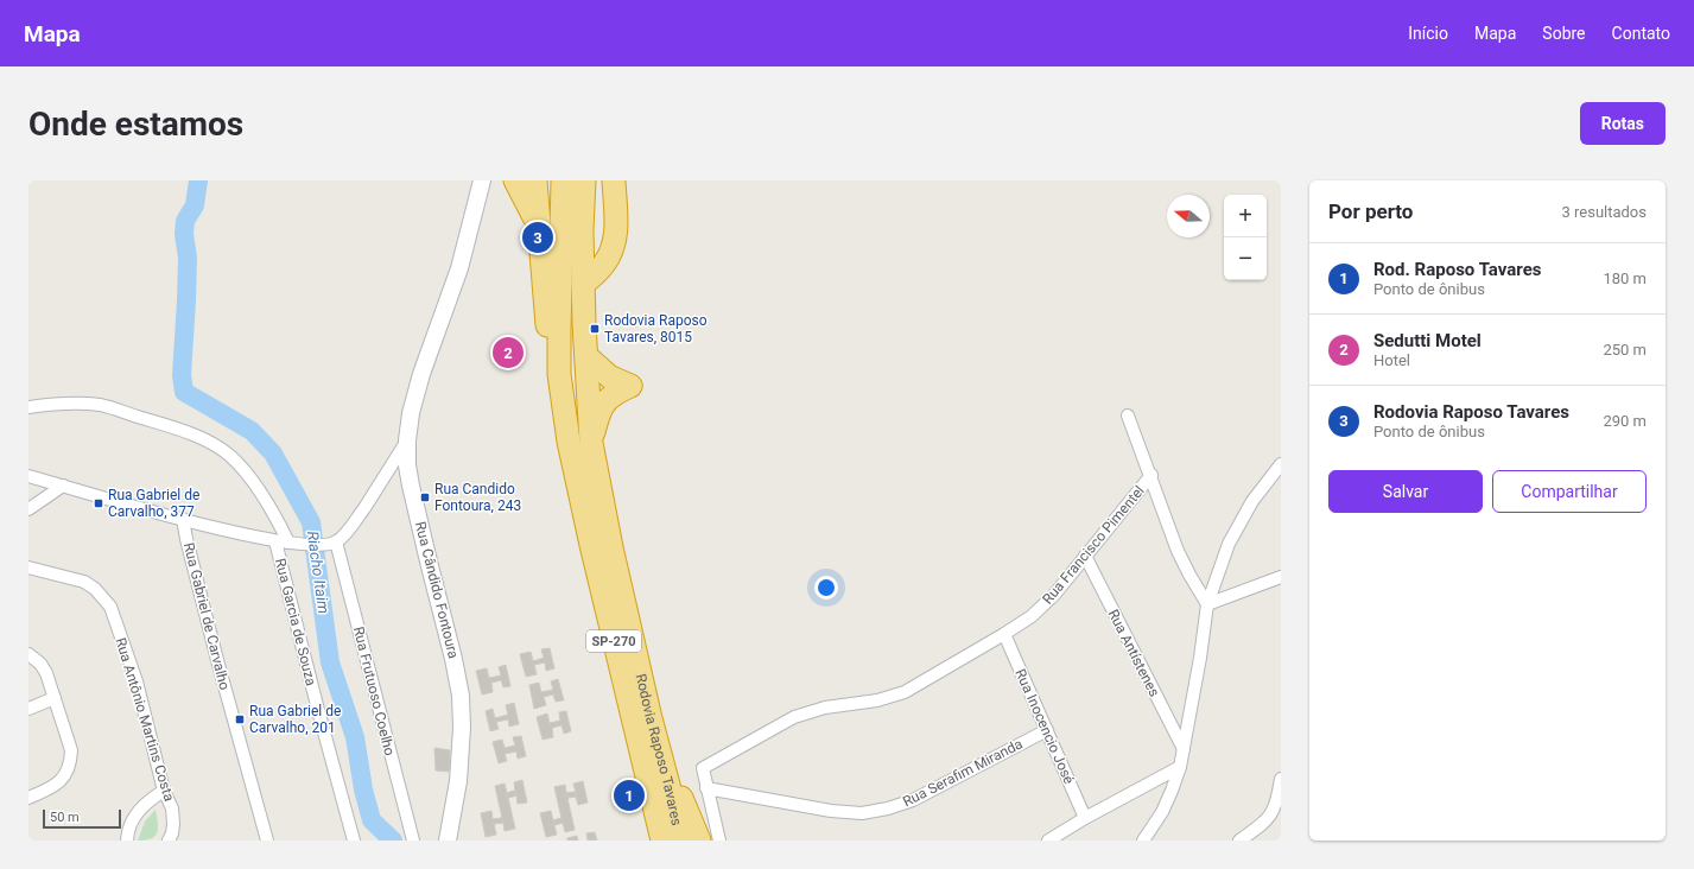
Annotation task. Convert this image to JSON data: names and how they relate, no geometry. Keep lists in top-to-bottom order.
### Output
{
  "streets": {
    "highway": ["SP-270", "Rodovia Raposo Tavares"],
    "main road": ["Rua Cândido Fontoura"],
    "street": [
      "Rua Francisco Pimentel",
      "Rua Gabriel de Carvalho",
      "Rua Garcia de Souza",
      "Rua Antístenes",
      "Rua Frutuoso Coelho",
      "Rua Antônio Martins Costa",
      "Rua Inocencio José",
      "Rua Serafim Miranda"
    ]
  },
  "crossings": [
    ["Rua Francisco Pimentel", "Rua Antístenes"],
    ["Rua Francisco Pimentel", "Rua Inocencio José"],
    ["Rua Francisco Pimentel", "Rua Serafim Miranda"],
    ["Rua Inocencio José", "Rua Serafim Miranda"]
  ],
  "water": ["Riacho Itaim"],
  "places": {
    "transit": [
      "Rodovia Raposo Tavares, 8015",
      "Rua Candido Fontoura, 243",
      "Rua Gabriel de Carvalho, 377",
      "Rua Gabriel de Carvalho, 201"
    ]
  },
  "scale_bar": "50 m",
  "north": "left",
  "page": {
    "header": "Mapa",
    "nav": [
      "Início",
      "Mapa",
      "Sobre",
      "Contato"
    ],
    "buttons": [
      "Rotas",
      ["Salvar", "Compartilhar"]
    ],
    "title": "Onde estamos",
    "heading": ["Por perto", "3 resultados"],
    "map_buttons": ["+", "−"],
    "pins": ["3", "2", "1"],
    "list": [
      {
        "mark": "1",
        "name": "Rod. Raposo Tavares",
        "note": "Ponto de ônibus",
        "value": "180 m"
      },
      {
        "mark": "2",
        "name": "Sedutti Motel",
        "note": "Hotel",
        "value": "250 m"
      },
      {
        "mark": "3",
        "name": "Rodovia Raposo Tavares",
        "note": "Ponto de ônibus",
        "value": "290 m"
      }
    ],
    "scale": "50 m"
  }
}
